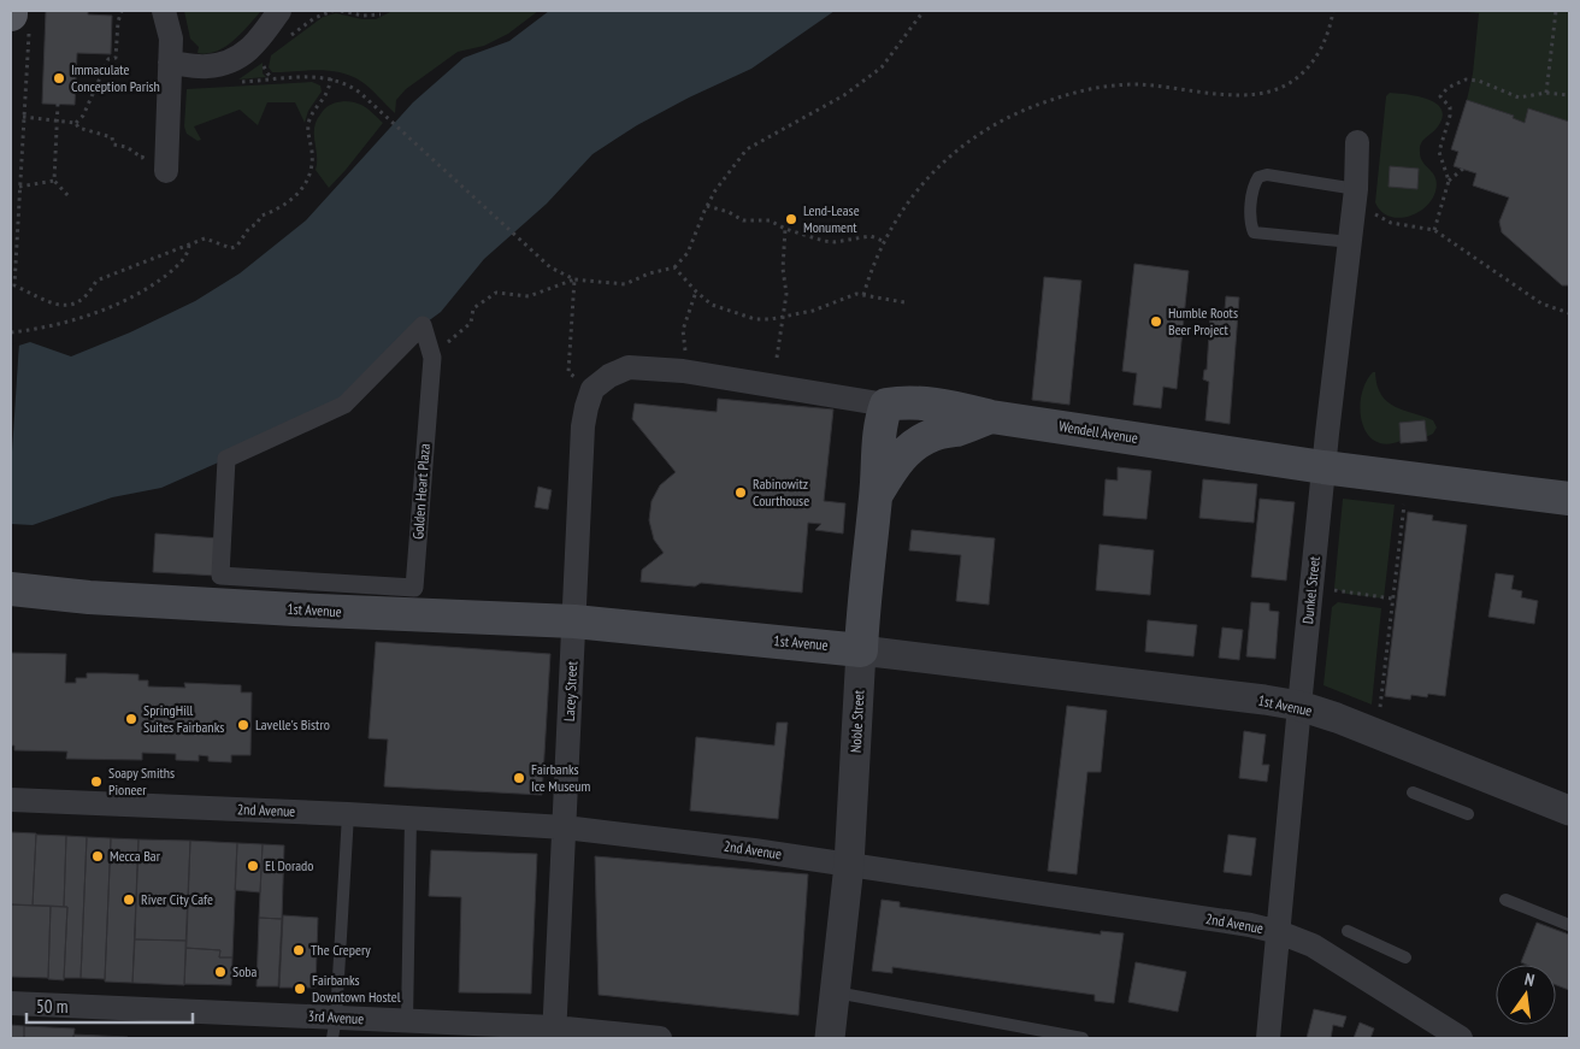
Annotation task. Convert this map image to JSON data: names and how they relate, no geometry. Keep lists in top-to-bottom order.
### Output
{
  "streets": {
    "main road": ["Wendell Avenue", "1st Avenue", "Noble Street"],
    "street": [
      "Golden Heart Plaza",
      "Dunkel Street",
      "Lacey Street",
      "2nd Avenue",
      "3rd Avenue"
    ]
  },
  "crossings": [
    ["Wendell Avenue", "Dunkel Street"],
    ["Wendell Avenue", "Lacey Street"],
    ["Wendell Avenue", "Noble Street"],
    ["Dunkel Street", "1st Avenue"],
    ["Dunkel Street", "2nd Avenue"],
    ["1st Avenue", "Lacey Street"],
    ["1st Avenue", "Noble Street"],
    ["Lacey Street", "2nd Avenue"],
    ["Lacey Street", "3rd Avenue"],
    ["Noble Street", "2nd Avenue"]
  ],
  "places": [
    "Immaculate Conception Parish",
    "Lend-Lease Monument",
    "Humble Roots Beer Project",
    "Rabinowitz Courthouse",
    "SpringHill Suites Fairbanks",
    "Lavelle's Bistro",
    "Fairbanks Ice Museum",
    "Soapy Smiths Pioneer",
    "Mecca Bar",
    "El Dorado",
    "River City Cafe",
    "The Crepery",
    "Soba",
    "Fairbanks Downtown Hostel"
  ],
  "scale_bar": "50 m",
  "north": "top"
}
